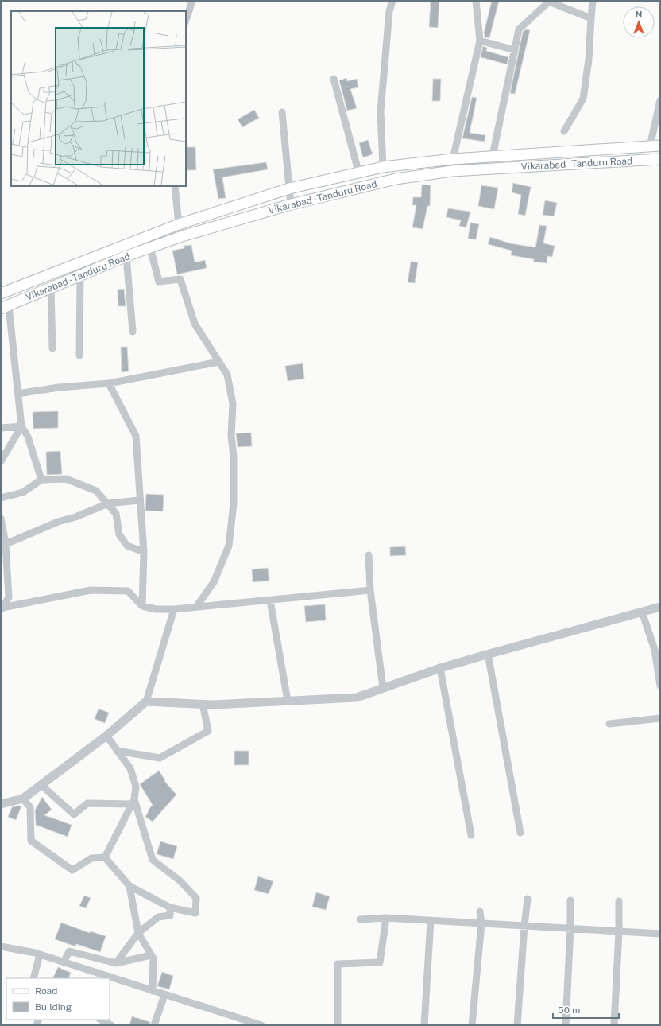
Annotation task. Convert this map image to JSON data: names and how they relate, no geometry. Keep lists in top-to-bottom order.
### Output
{
  "streets": {
    "main road": ["Vikarabad - Tanduru Road"]
  },
  "legend": ["Road", "Building"],
  "scale_bar": "50 m",
  "north": "top"
}
